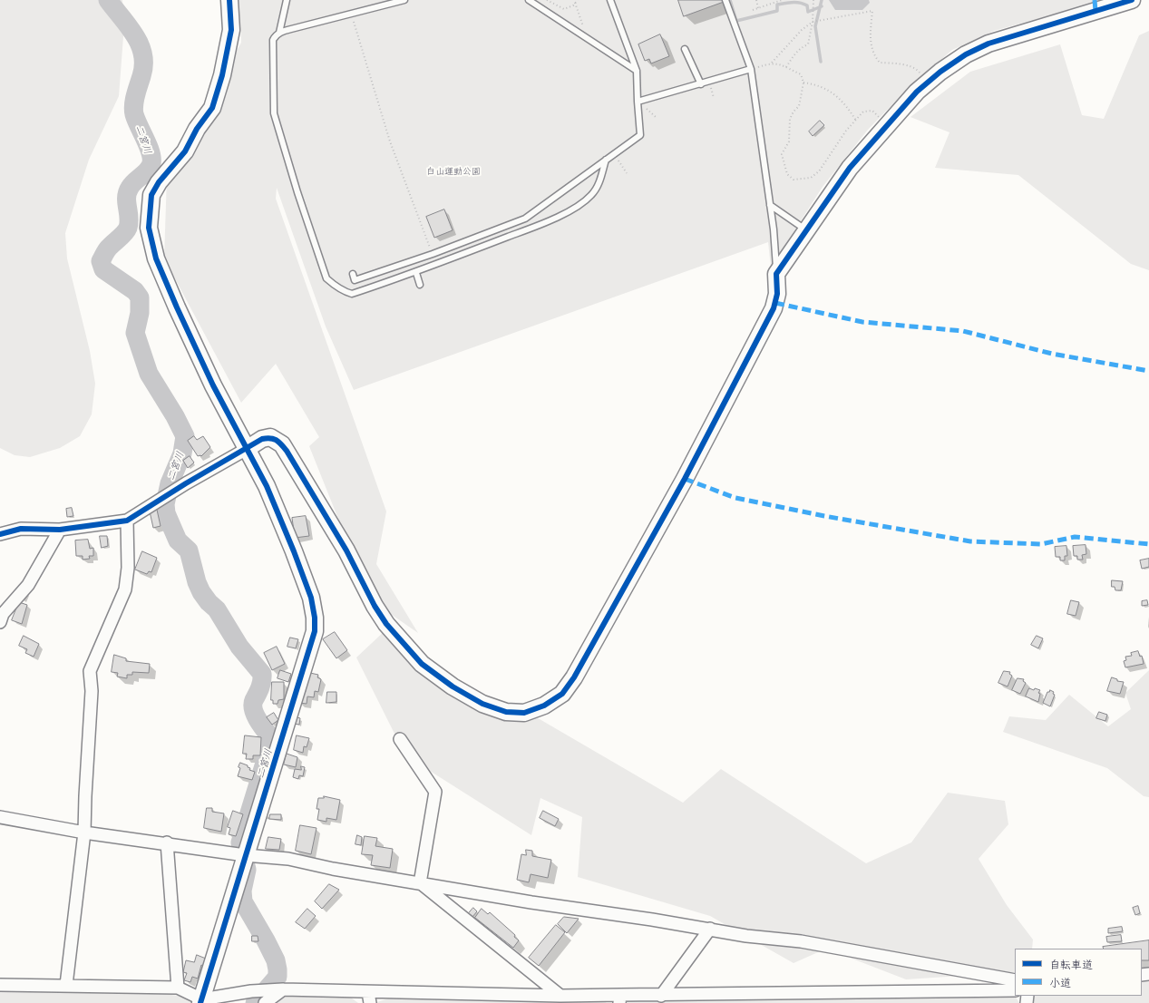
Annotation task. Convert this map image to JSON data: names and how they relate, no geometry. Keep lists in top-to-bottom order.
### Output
{
  "water": ["二宮川"],
  "parks": ["白山運動公園"],
  "legend": ["自転車道", "小道"]
}
